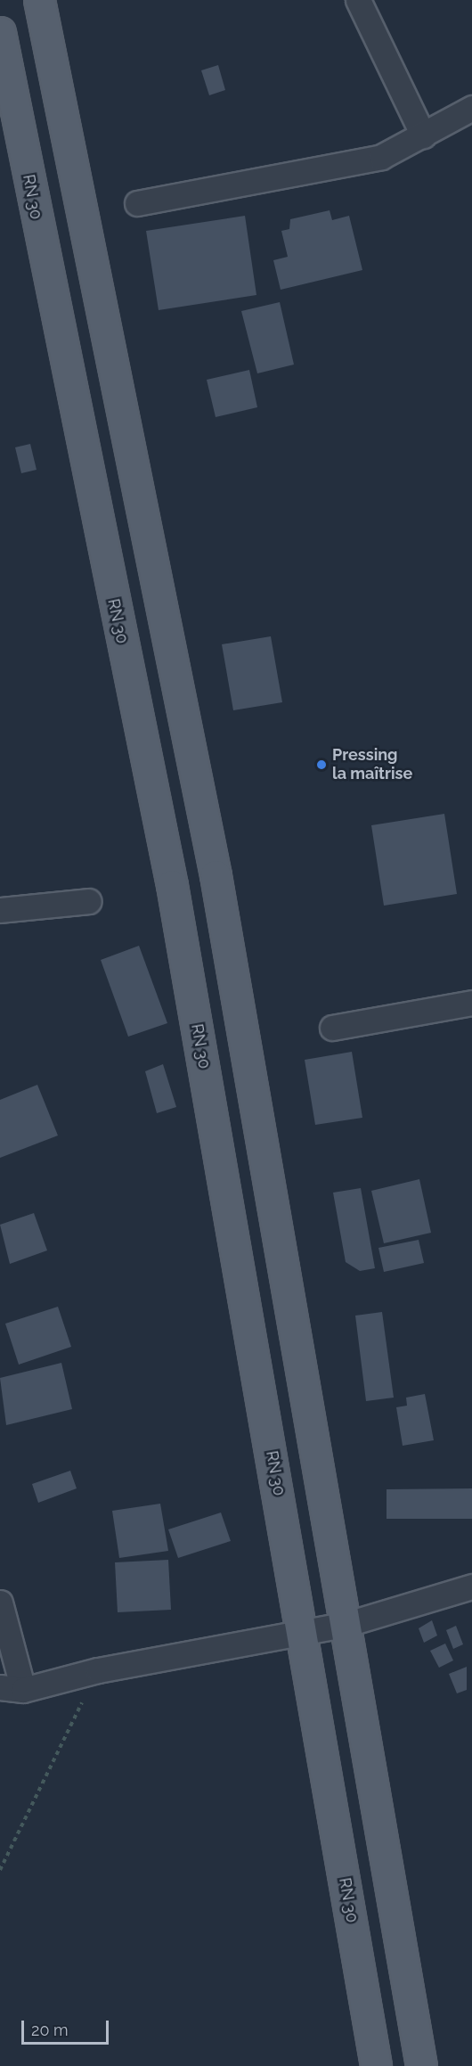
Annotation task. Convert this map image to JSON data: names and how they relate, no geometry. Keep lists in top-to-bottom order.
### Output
{
  "streets": {
    "main road": ["RN 30"]
  },
  "places": ["Pressing la maîtrise"],
  "scale_bar": "20 m"
}
